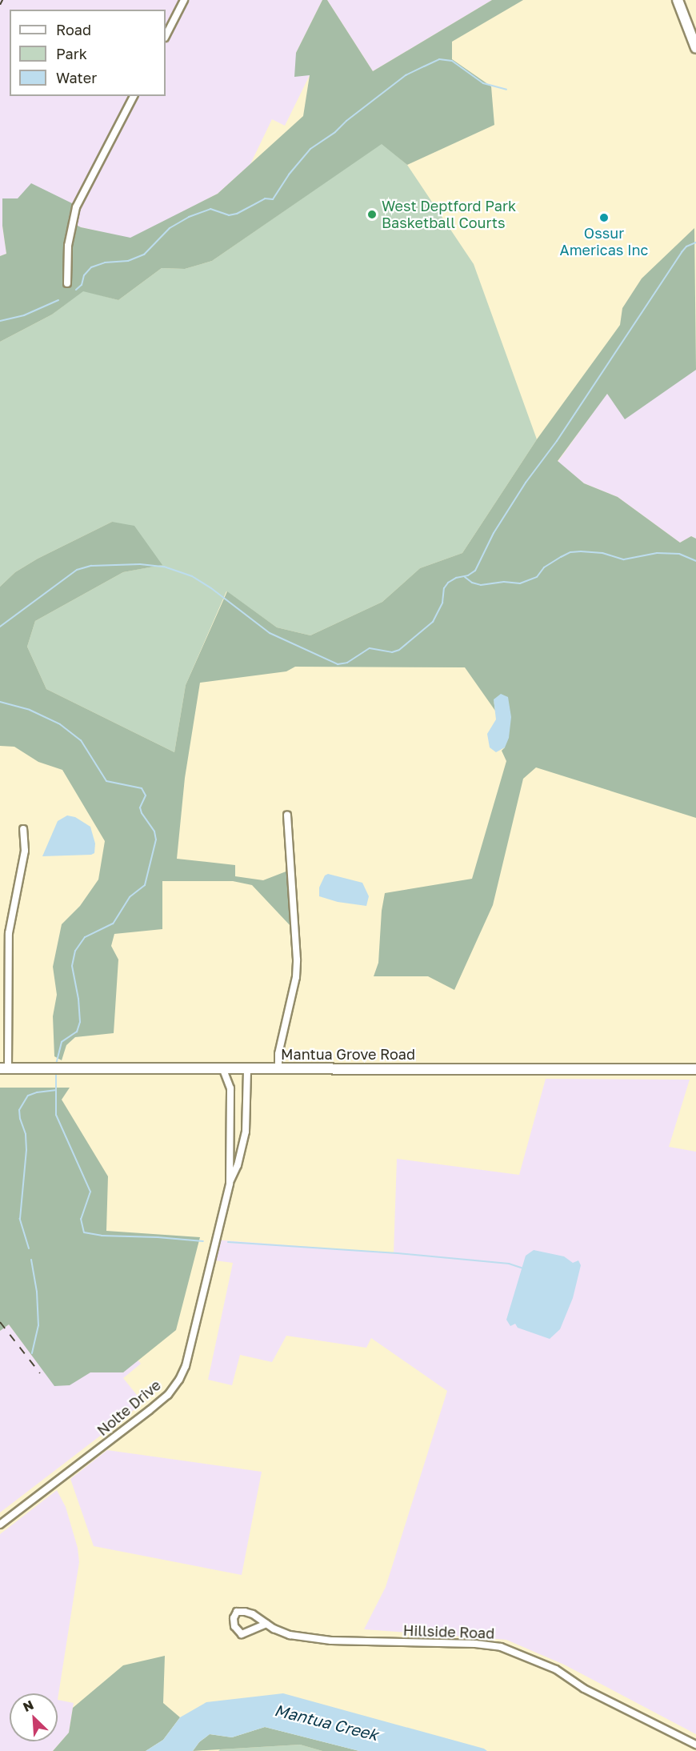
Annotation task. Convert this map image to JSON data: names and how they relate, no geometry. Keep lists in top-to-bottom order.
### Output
{
  "streets": {
    "main road": ["Mantua Grove Road"],
    "street": ["Nolte Drive", "Hillside Road"]
  },
  "crossings": [
    ["Mantua Grove Road", "Nolte Drive"]
  ],
  "water": ["Mantua Creek"],
  "places": ["West Deptford Park Basketball Courts", "Ossur Americas Inc"],
  "legend": ["Road", "Park", "Water"],
  "north": "top left"
}
